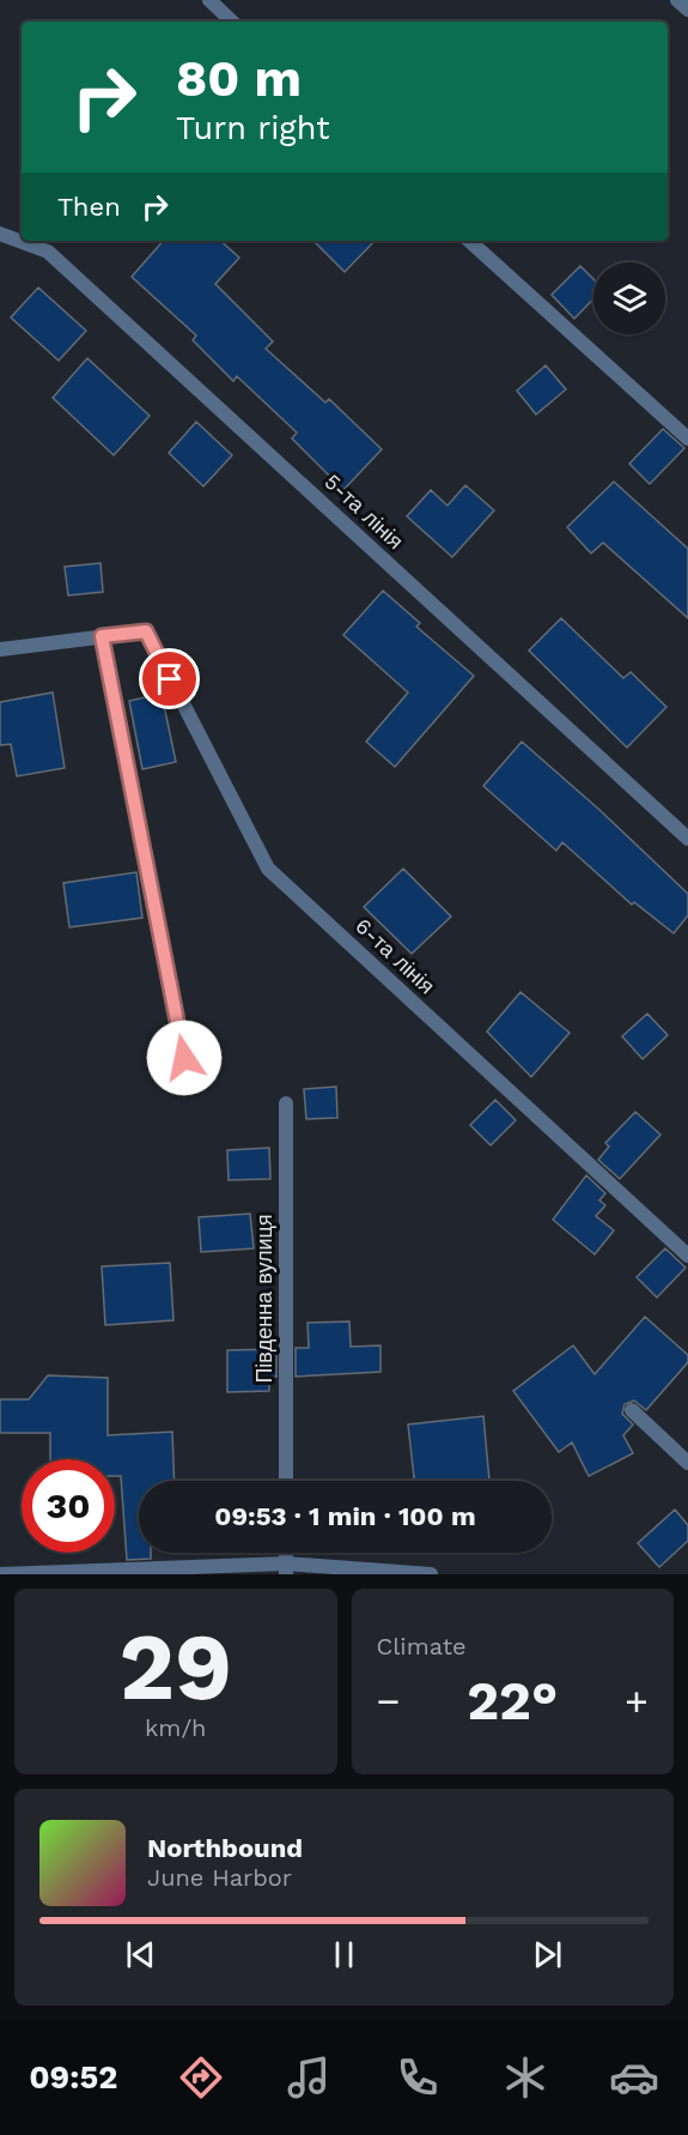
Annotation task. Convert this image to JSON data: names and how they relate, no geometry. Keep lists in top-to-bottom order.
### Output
{
  "streets": {
    "street": ["5-та лінія", "6-та лінія", "Південна вулиця"]
  },
  "page": {
    "turn": ["80 m", "Turn right"],
    "then": "Then",
    "limit": "30",
    "trip": "09:53 · 1 min · 100 m",
    "tile": [
      ["29", "km/h"],
      "Climate"
    ],
    "heat": ["−", "22°", "+"],
    "song": ["Northbound", "June Harbor"],
    "tabs": "09:52"
  }
}
